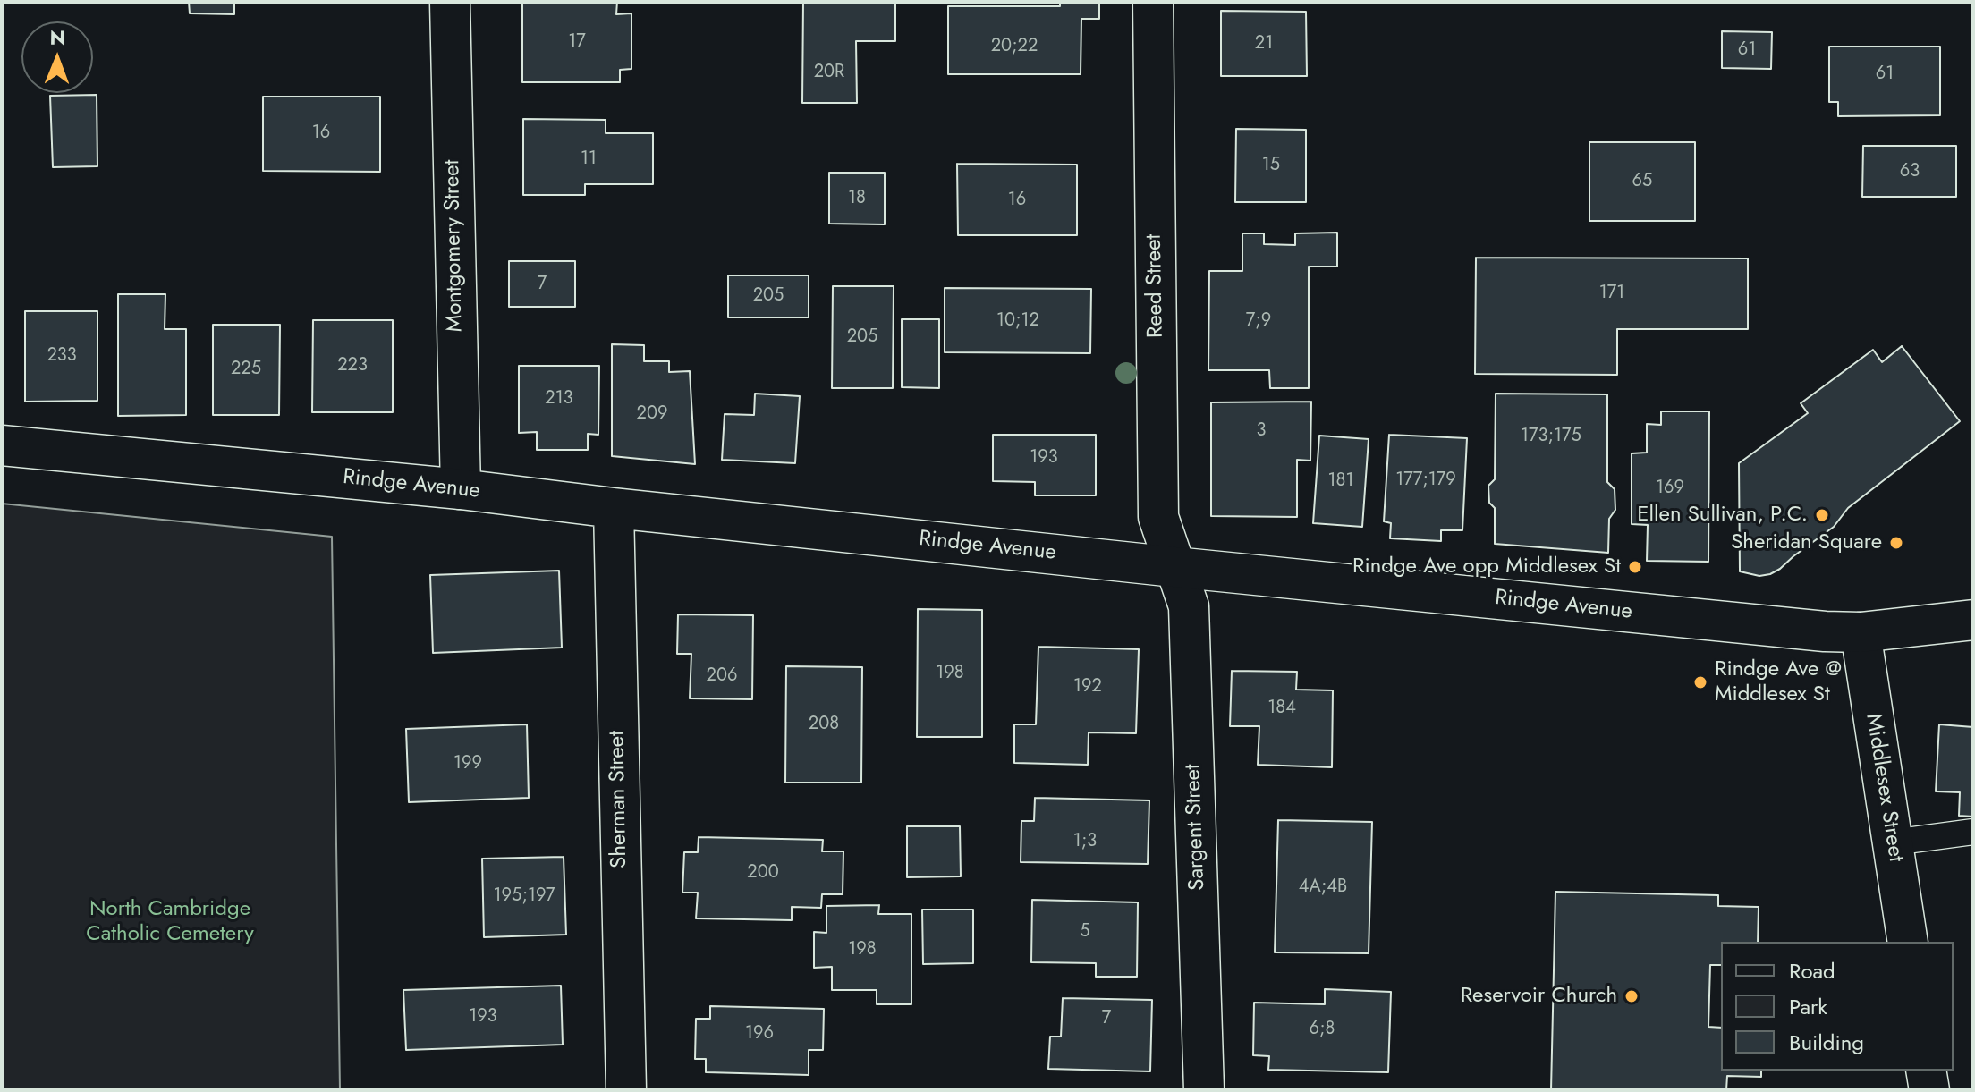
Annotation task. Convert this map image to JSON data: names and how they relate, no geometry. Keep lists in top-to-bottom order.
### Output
{
  "streets": {
    "street": [
      "Montgomery Street",
      "Reed Street",
      "Rindge Avenue",
      "Middlesex Street",
      "Sherman Street",
      "Sargent Street"
    ]
  },
  "crossings": [
    ["Montgomery Street", "Rindge Avenue"],
    ["Reed Street", "Rindge Avenue"],
    ["Reed Street", "Sargent Street"],
    ["Rindge Avenue", "Middlesex Street"],
    ["Rindge Avenue", "Sherman Street"],
    ["Rindge Avenue", "Sargent Street"]
  ],
  "parks": ["North Cambridge Catholic Cemetery"],
  "places": [
    "Ellen Sullivan, P.C.",
    "Sheridan Square",
    "Rindge Ave opp Middlesex St",
    "Rindge Ave @ Middlesex St",
    "Reservoir Church"
  ],
  "house_numbers": [
    "17",
    "21",
    "20;22",
    "61",
    "20R",
    "61",
    "16",
    "11",
    "15",
    "63",
    "65",
    "18",
    "16",
    "7",
    "171",
    "205",
    "10;12",
    "7;9",
    "205",
    "233",
    "223",
    "225",
    "213",
    "209",
    "3",
    "173;175",
    "193",
    "177;179",
    "181",
    "169",
    "198",
    "206",
    "192",
    "184",
    "208",
    "199",
    "1;3",
    "200",
    "4A;4B",
    "195;197",
    "5",
    "198",
    "193",
    "7",
    "6;8",
    "196"
  ],
  "legend": ["Road", "Park", "Building"],
  "north": "top"
}
